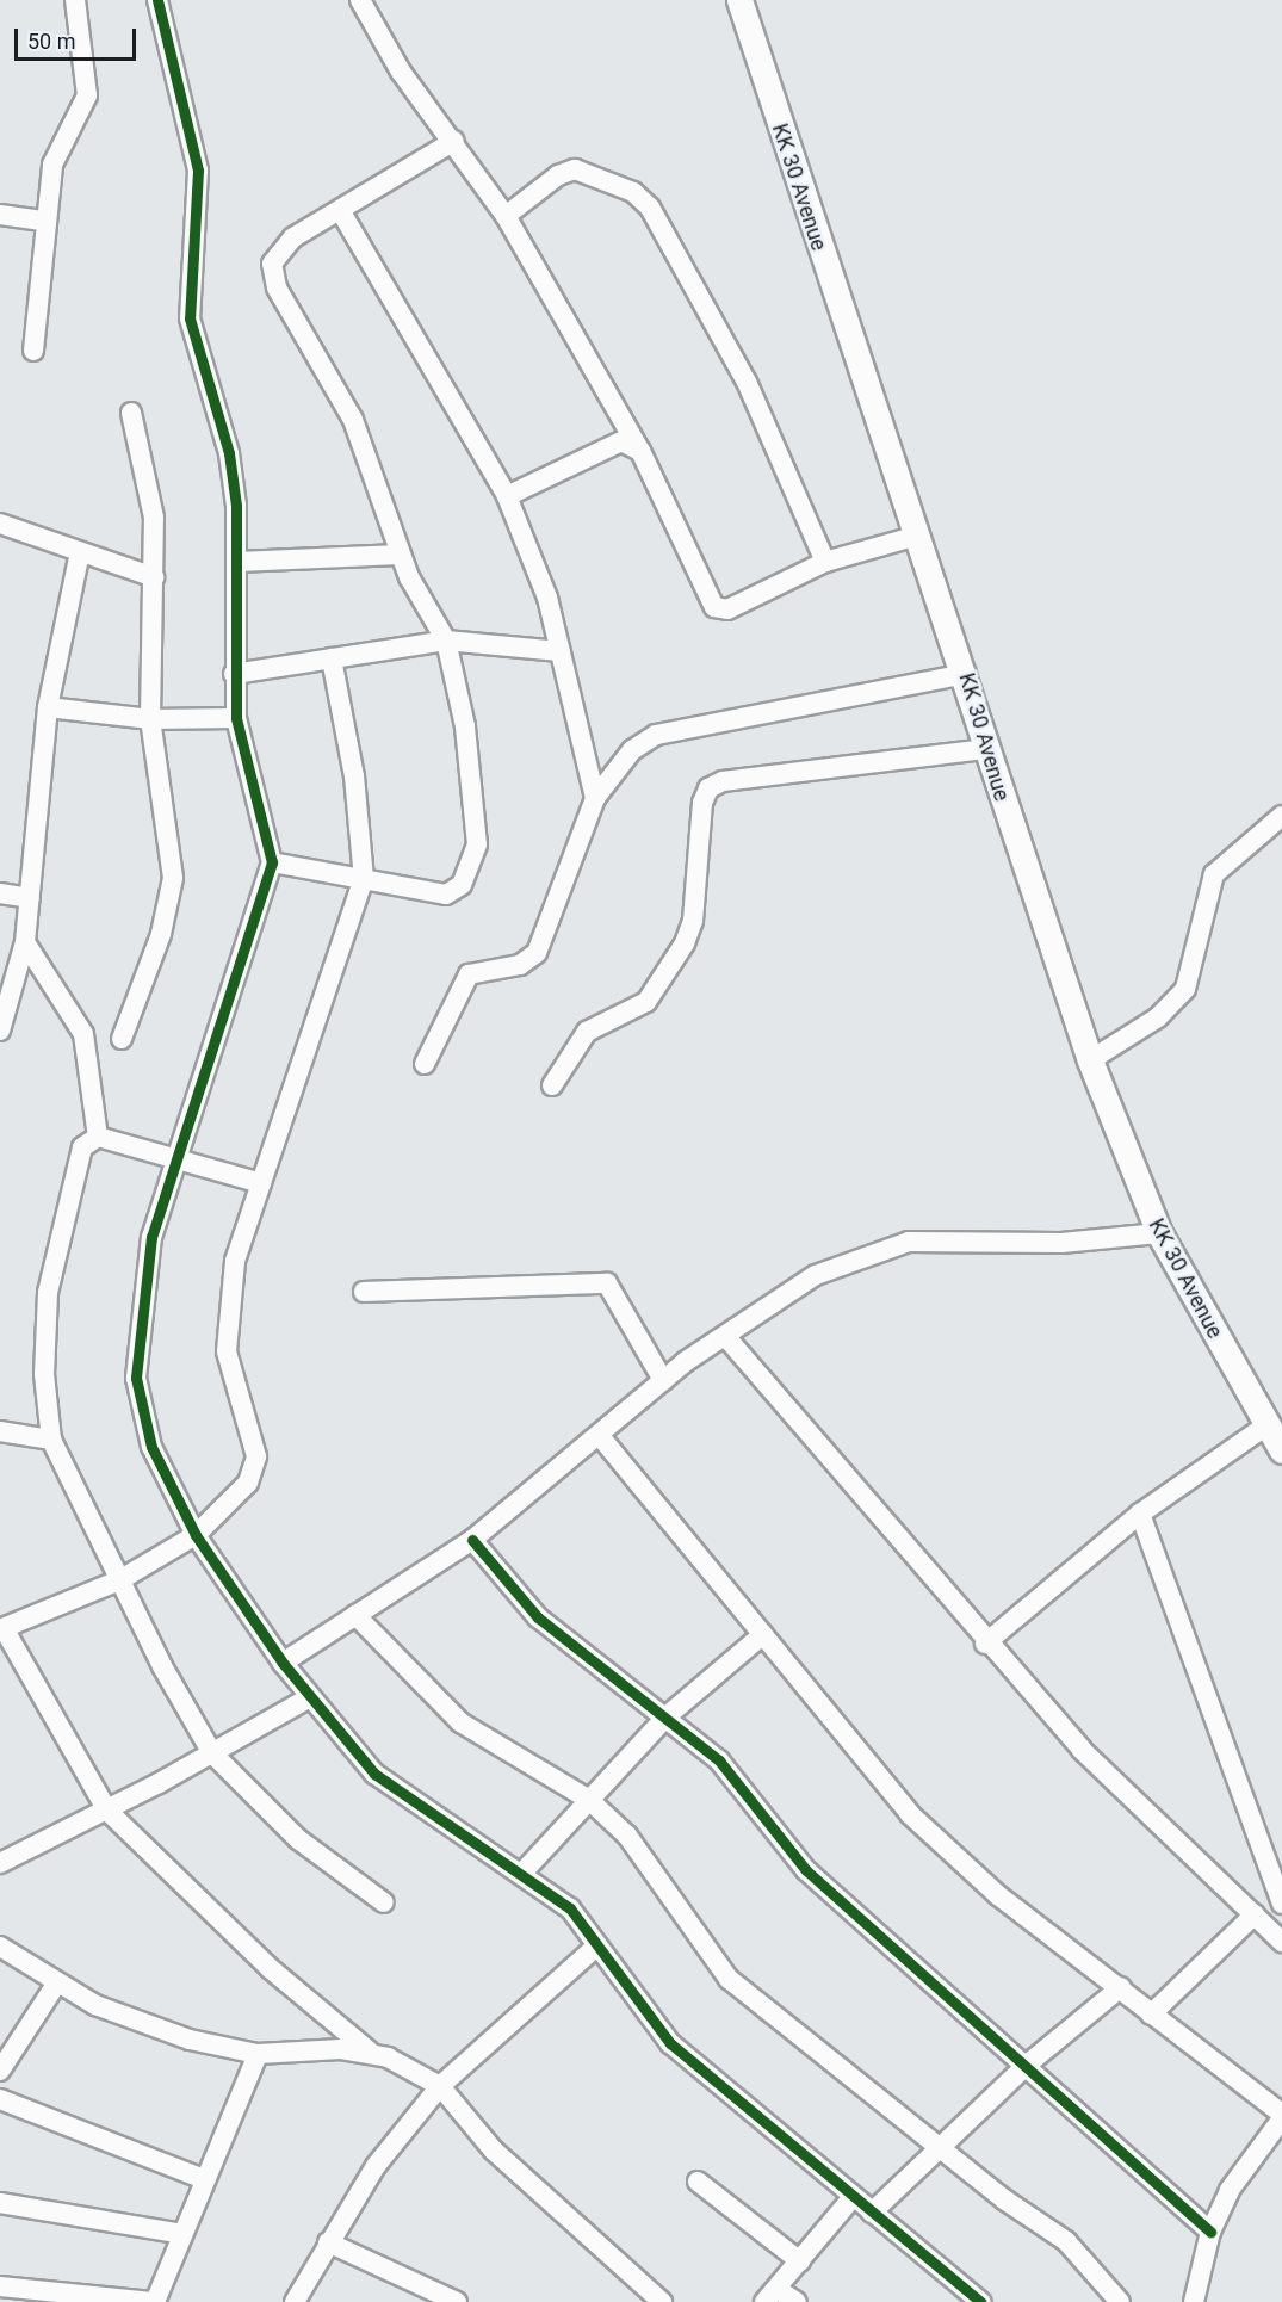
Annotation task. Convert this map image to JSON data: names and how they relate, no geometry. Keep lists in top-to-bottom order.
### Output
{
  "streets": {
    "main road": ["KK 30 Avenue"]
  },
  "scale_bar": "50 m"
}
